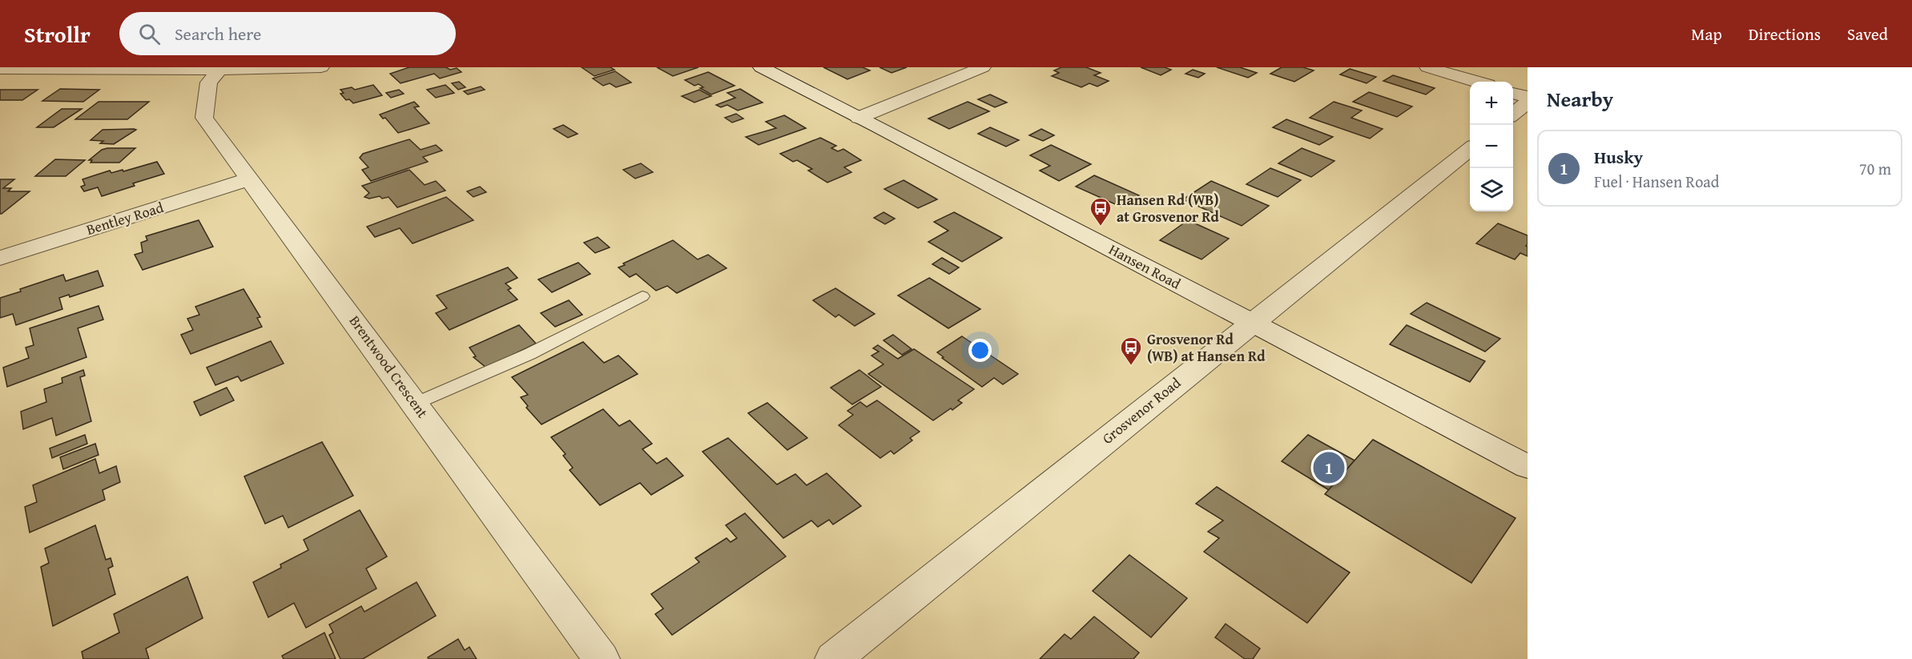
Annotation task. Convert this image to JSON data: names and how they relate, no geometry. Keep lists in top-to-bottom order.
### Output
{
  "streets": {
    "street": [
      "Bentley Road",
      "Hansen Road",
      "Brentwood Crescent",
      "Grosvenor Road"
    ]
  },
  "crossings": [
    ["Bentley Road", "Brentwood Crescent"],
    ["Hansen Road", "Grosvenor Road"]
  ],
  "places": {
    "bus stop": ["Hansen Rd (WB) at Grosvenor Rd", "Grosvenor Rd (WB) at Hansen Rd"]
  },
  "page": {
    "header": "Strollr",
    "search": "Search here",
    "nav": ["Map", "Directions", "Saved"],
    "heading": "Nearby",
    "map_buttons": ["+", "−"],
    "list": [
      {
        "mark": "1",
        "name": "Husky",
        "note": "Fuel · Hansen Road",
        "value": "70 m"
      }
    ],
    "pins": "1"
  }
}
